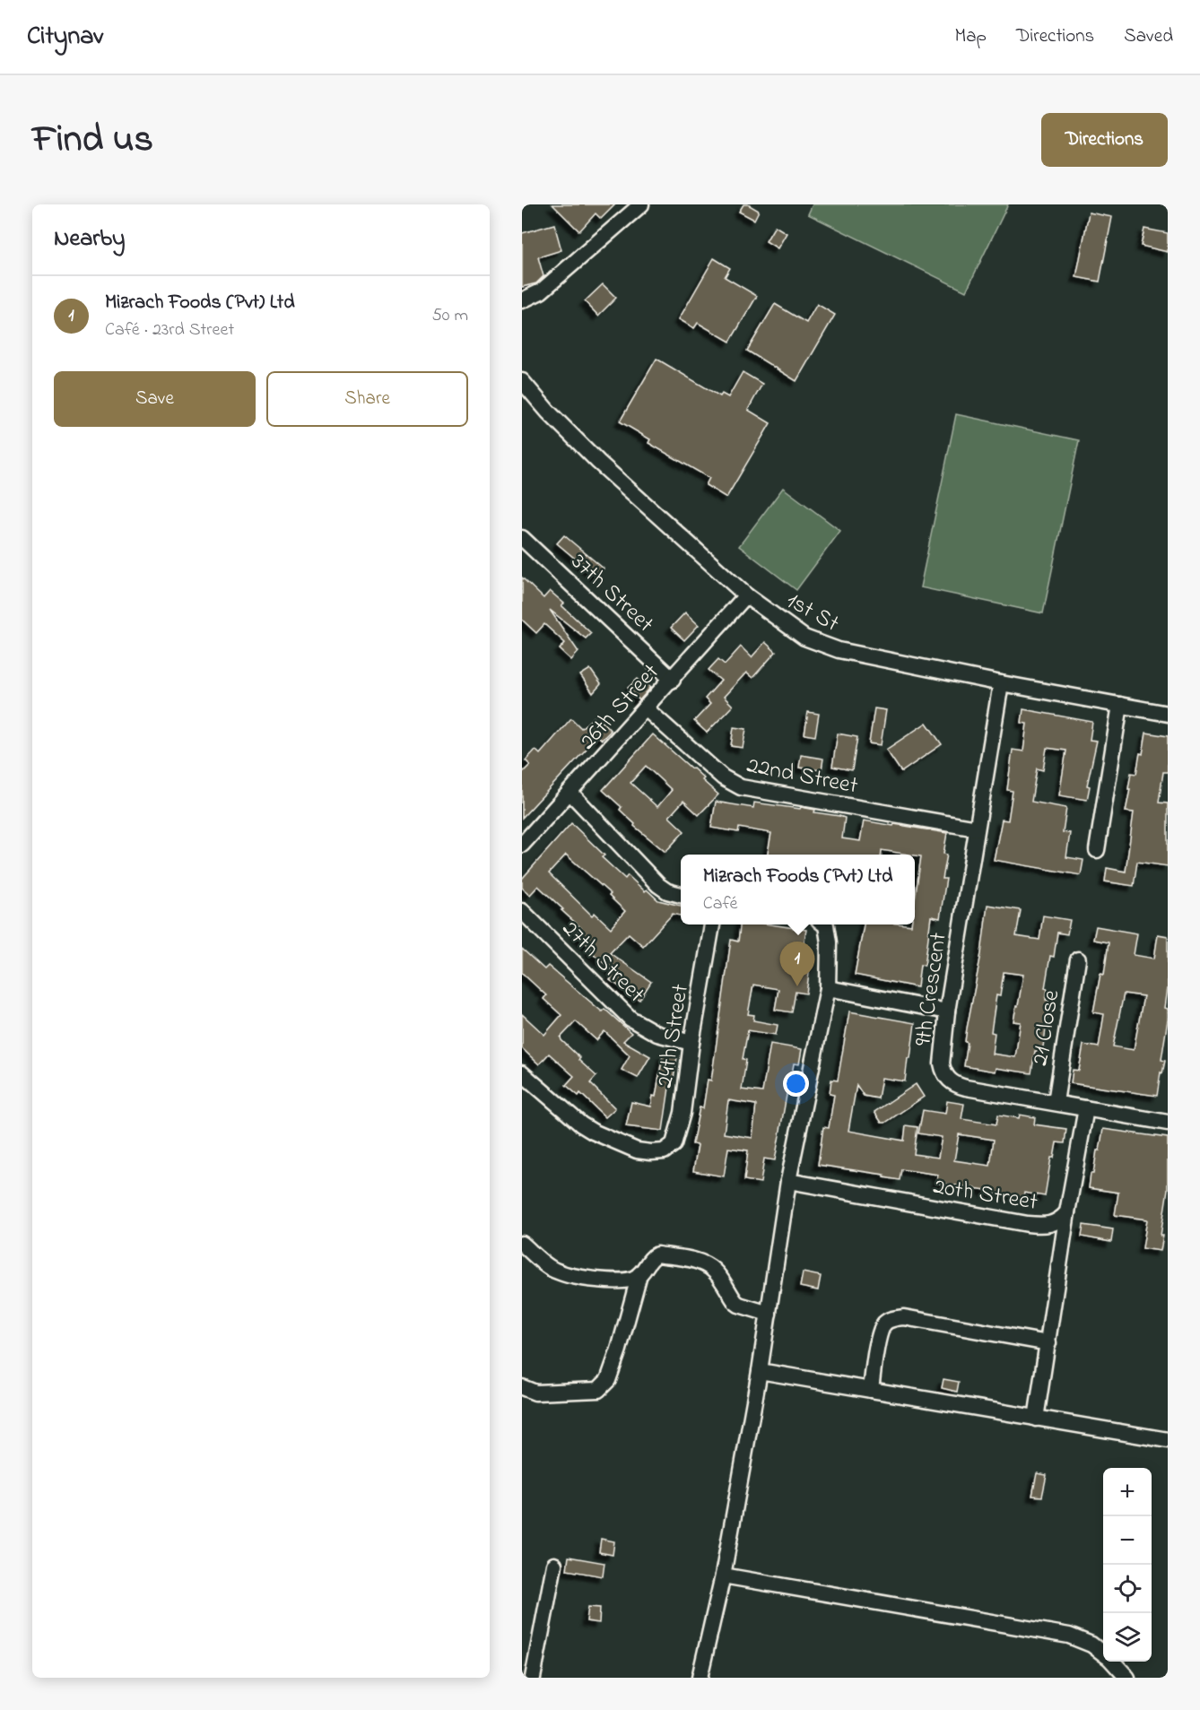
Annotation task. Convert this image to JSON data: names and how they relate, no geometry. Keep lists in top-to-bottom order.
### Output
{
  "streets": {
    "street": [
      "37th Street",
      "1st St",
      "26th Street",
      "22nd Street",
      "27th Street",
      "9th Crescent",
      "21 Close",
      "24th Street",
      "20th Street"
    ]
  },
  "crossings": [
    ["37th Street", "26th Street"],
    ["1st St", "26th Street"],
    ["1st St", "9th Crescent"],
    ["26th Street", "22nd Street"],
    ["22nd Street", "9th Crescent"],
    ["27th Street", "24th Street"],
    ["9th Crescent", "21 Close"],
    ["9th Crescent", "20th Street"]
  ],
  "page": {
    "header": "Citynav",
    "nav": ["Map", "Directions", "Saved"],
    "title": "Find us",
    "buttons": [
      "Directions",
      ["Save", "Share"]
    ],
    "heading": "Nearby",
    "list": [
      {
        "mark": "1",
        "name": "Mizrach Foods (Pvt) Ltd",
        "note": "Café · 23rd Street",
        "value": "50 m"
      }
    ],
    "popup": ["Mizrach Foods (Pvt) Ltd", "Café"],
    "pins": "1",
    "map_buttons": ["+", "−"]
  }
}
